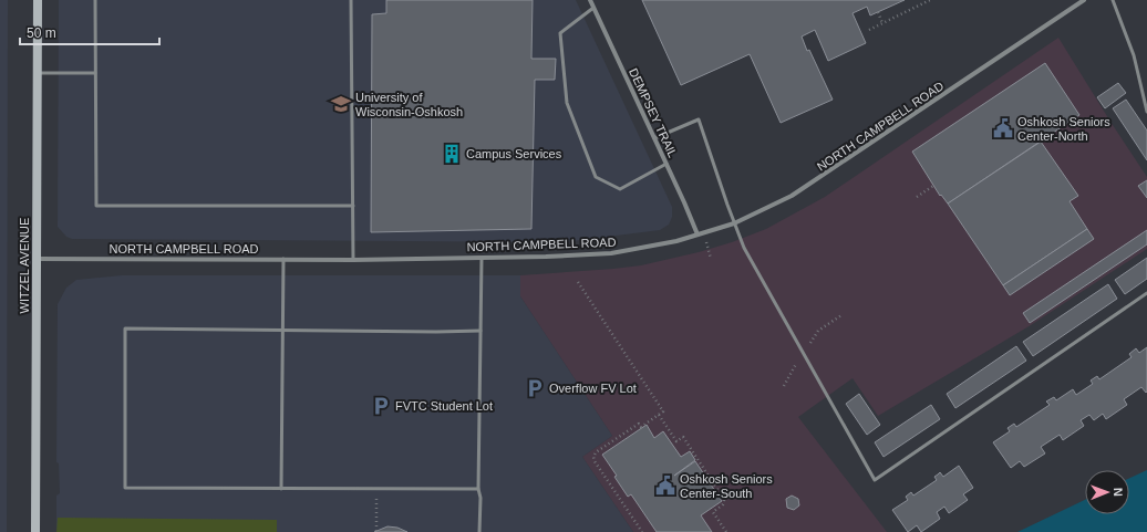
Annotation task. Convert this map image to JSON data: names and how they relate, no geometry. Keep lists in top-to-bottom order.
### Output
{
  "streets": {
    "main road": ["WITZEL AVENUE"],
    "street": ["DEMPSEY TRAIL", "NORTH CAMPBELL ROAD"]
  },
  "crossings": [
    ["DEMPSEY TRAIL", "NORTH CAMPBELL ROAD"],
    ["NORTH CAMPBELL ROAD", "WITZEL AVENUE"]
  ],
  "places": {
    "school or university": ["University of Wisconsin-Oshkosh"],
    "public building": ["Oshkosh Seniors Center-North", "Oshkosh Seniors Center-South"],
    "building": ["Campus Services"],
    "parking": ["Overflow FV Lot", "FVTC Student Lot"]
  },
  "scale_bar": "50 m",
  "north": "right"
}
